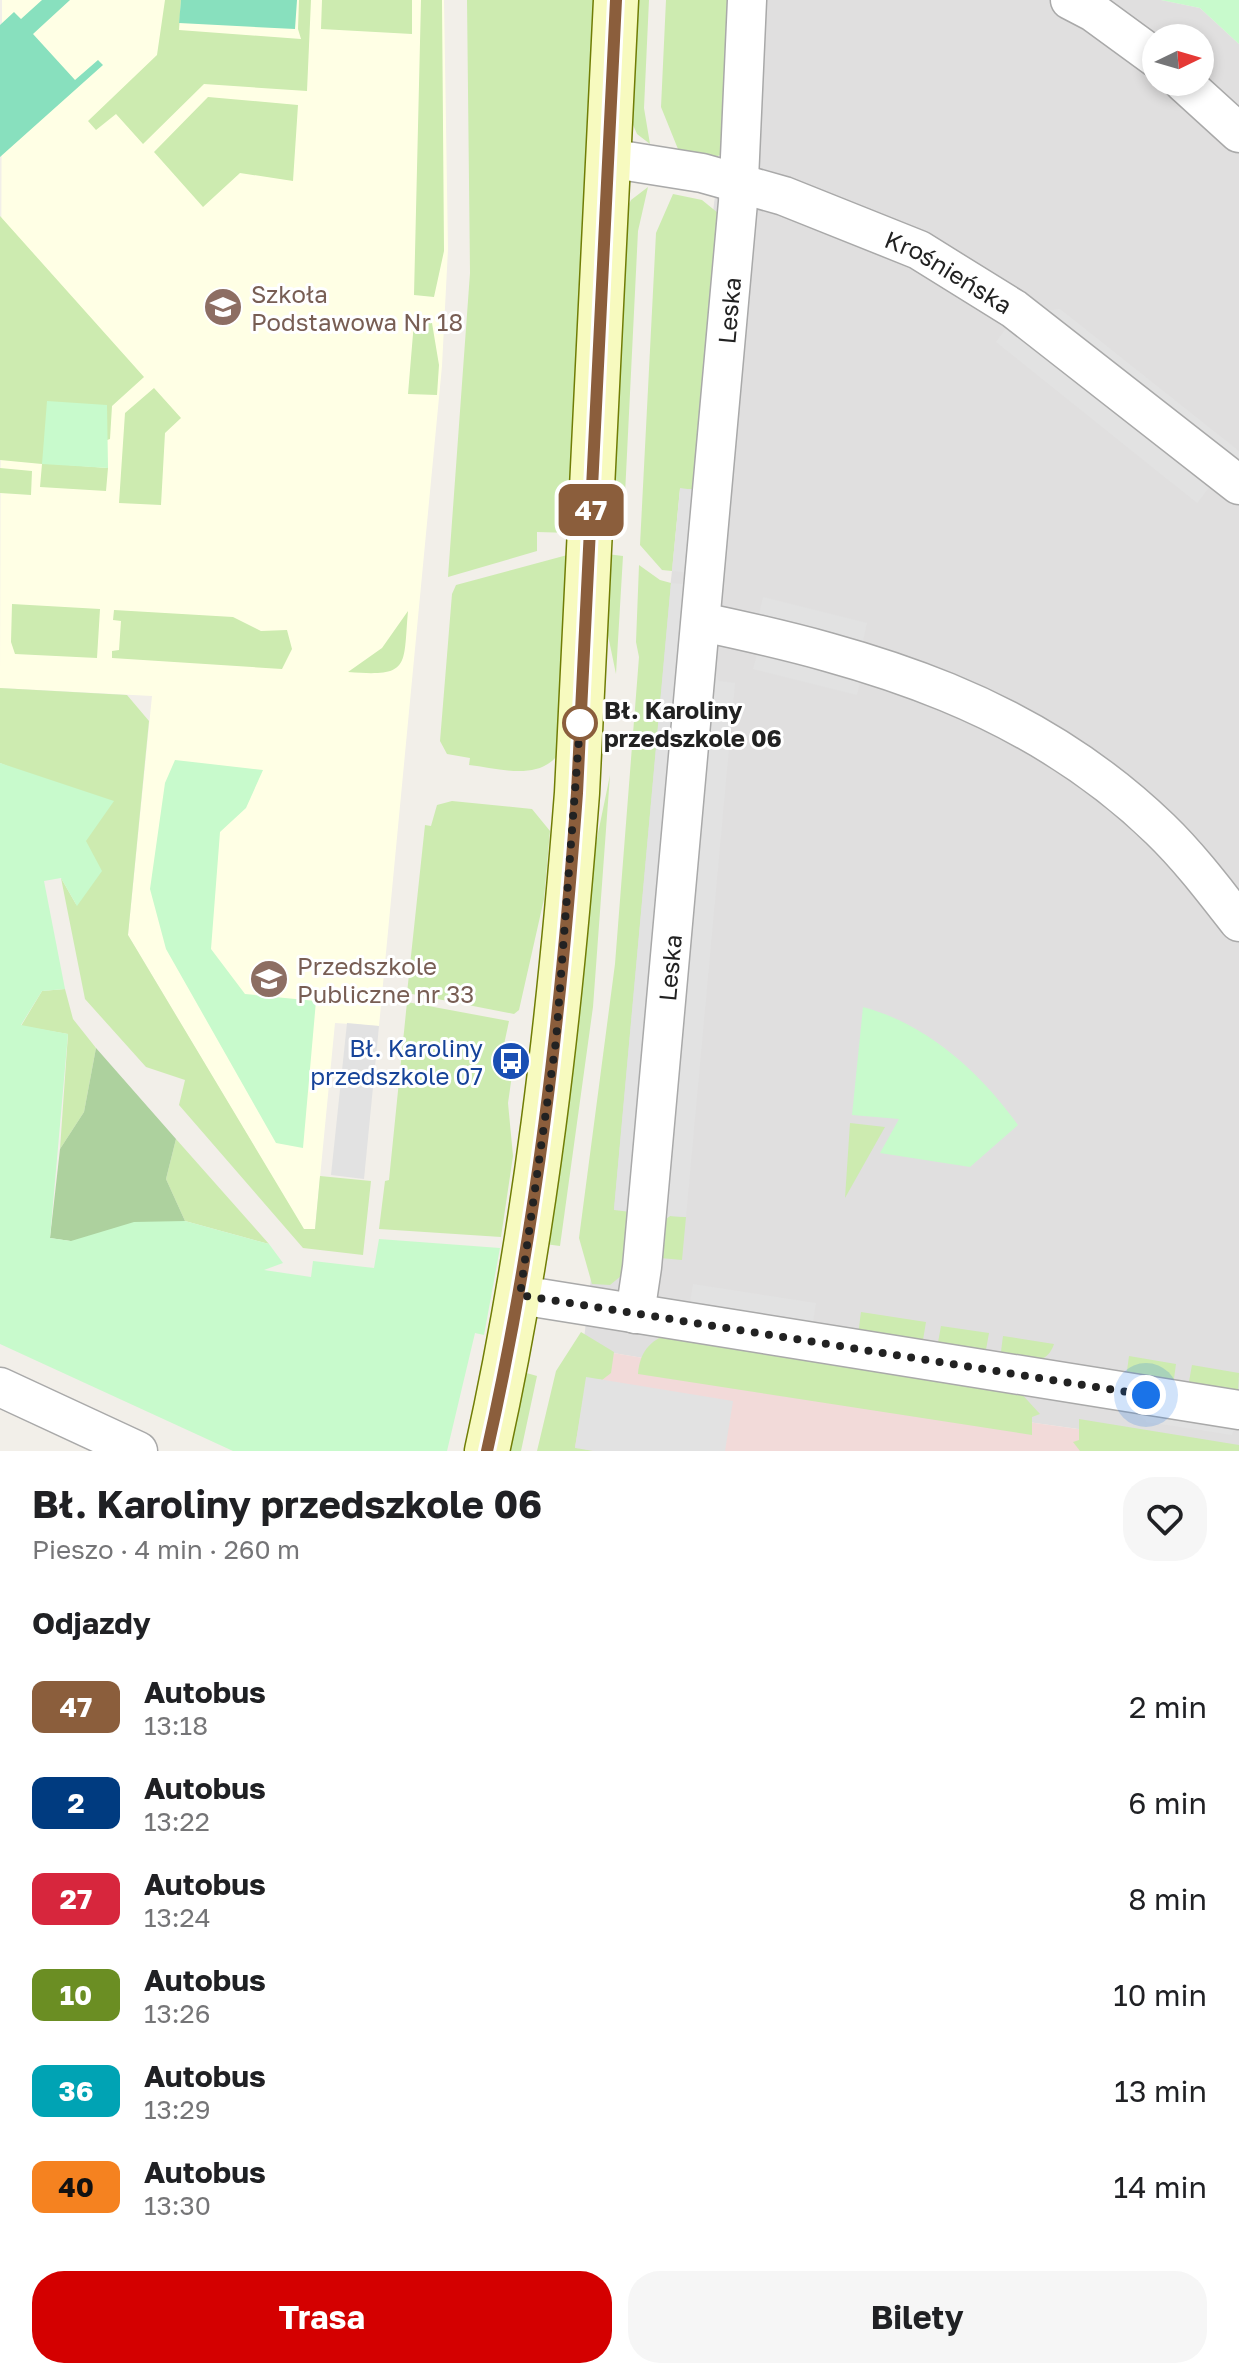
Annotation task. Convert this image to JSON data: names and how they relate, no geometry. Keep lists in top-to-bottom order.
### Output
{
  "streets": {
    "street": ["Krośnieńska", "Leska"]
  },
  "crossings": [
    ["Krośnieńska", "Leska"]
  ],
  "places": {
    "school or university": ["Szkoła Podstawowa Nr 18", "Przedszkole Publiczne nr 33"],
    "other": ["Bł. Karoliny przedszkole 06"],
    "bus stop": ["Bł. Karoliny przedszkole 07"]
  },
  "lines": ["bus line 47"],
  "north": "right",
  "page": {
    "on_map": "47",
    "heading": [
      ["Bł. Karoliny przedszkole 06", "Pieszo · 4 min · 260 m"],
      "Odjazdy"
    ],
    "list": [
      {
        "mark": "47",
        "name": "Autobus",
        "note": "13:18",
        "value": "2 min"
      },
      {
        "mark": "2",
        "name": "Autobus",
        "note": "13:22",
        "value": "6 min"
      },
      {
        "mark": "27",
        "name": "Autobus",
        "note": "13:24",
        "value": "8 min"
      },
      {
        "mark": "10",
        "name": "Autobus",
        "note": "13:26",
        "value": "10 min"
      },
      {
        "mark": "36",
        "name": "Autobus",
        "note": "13:29",
        "value": "13 min"
      },
      {
        "mark": "40",
        "name": "Autobus",
        "note": "13:30",
        "value": "14 min"
      }
    ],
    "buttons": ["Trasa", "Bilety"]
  }
}
